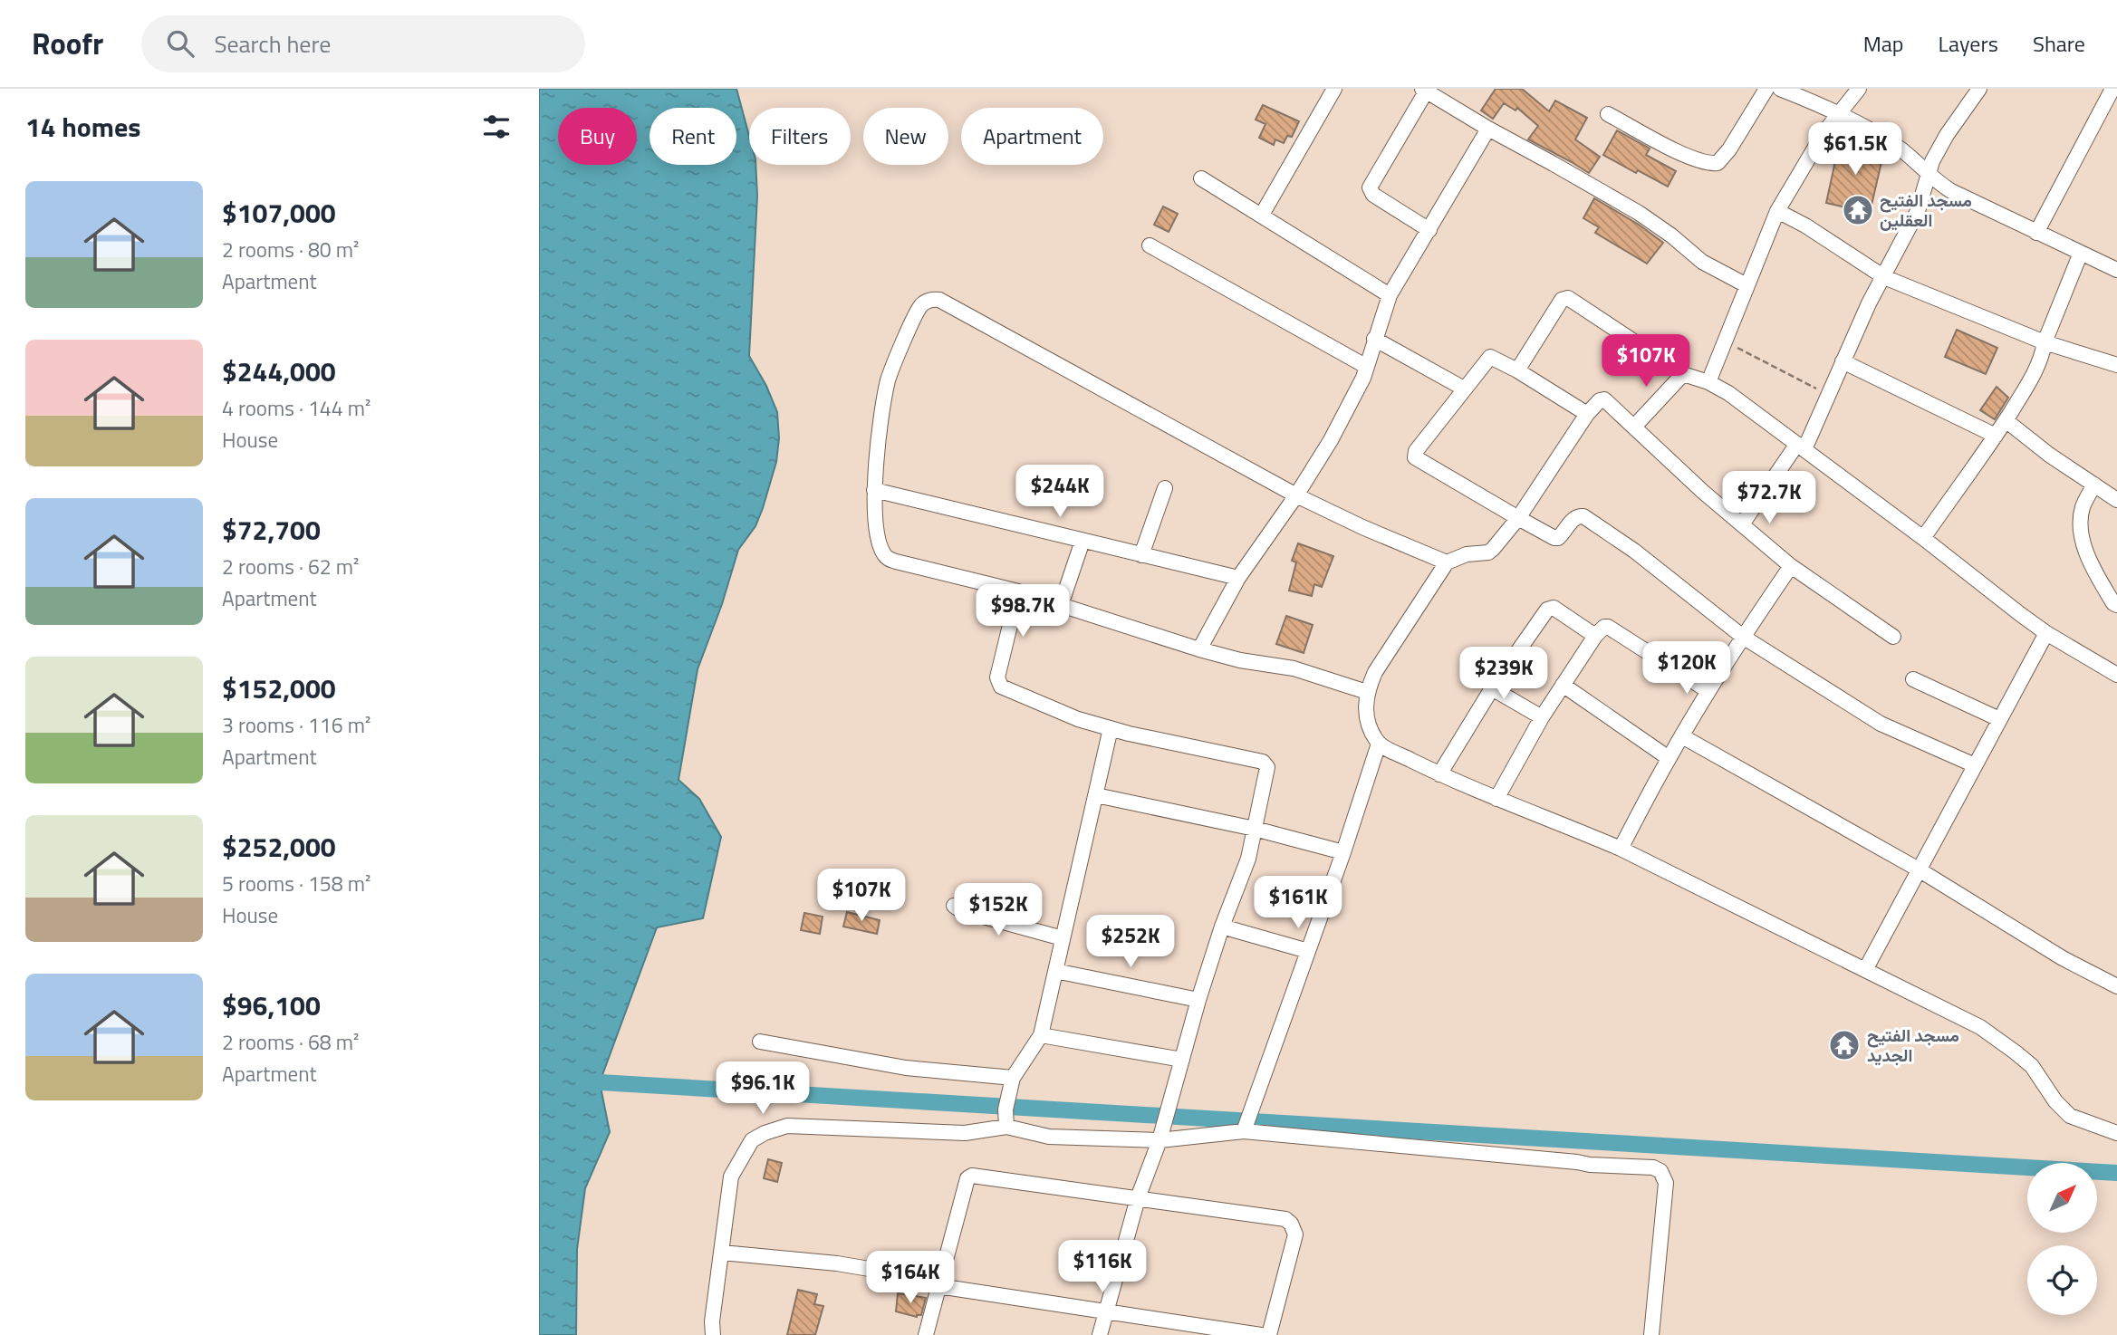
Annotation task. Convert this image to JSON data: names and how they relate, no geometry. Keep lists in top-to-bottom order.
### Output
{
  "places": {
    "temple": ["مسجد الفتيح العقلين", "مسجد الفتيح الجديد"]
  },
  "north": "top right",
  "page": {
    "header": "Roofr",
    "search": "Search here",
    "nav": ["Map", "Layers", "Share"],
    "heading": "14 homes",
    "chip": [
      "Buy",
      "Rent",
      "Filters",
      "New",
      "Apartment"
    ],
    "price": [
      "$61.5K",
      "$107K",
      "$244K",
      "$72.7K",
      "$98.7K",
      "$120K",
      "$239K",
      "$107K",
      "$161K",
      "$152K",
      "$252K",
      "$96.1K",
      "$116K",
      "$164K"
    ],
    "list": [
      {
        "name": "$107,000",
        "note": "2 rooms · 80 m² · Apartment"
      },
      {
        "name": "$244,000",
        "note": "4 rooms · 144 m² · House"
      },
      {
        "name": "$72,700",
        "note": "2 rooms · 62 m² · Apartment"
      },
      {
        "name": "$152,000",
        "note": "3 rooms · 116 m² · Apartment"
      },
      {
        "name": "$252,000",
        "note": "5 rooms · 158 m² · House"
      },
      {
        "name": "$96,100",
        "note": "2 rooms · 68 m² · Apartment"
      }
    ]
  }
}
